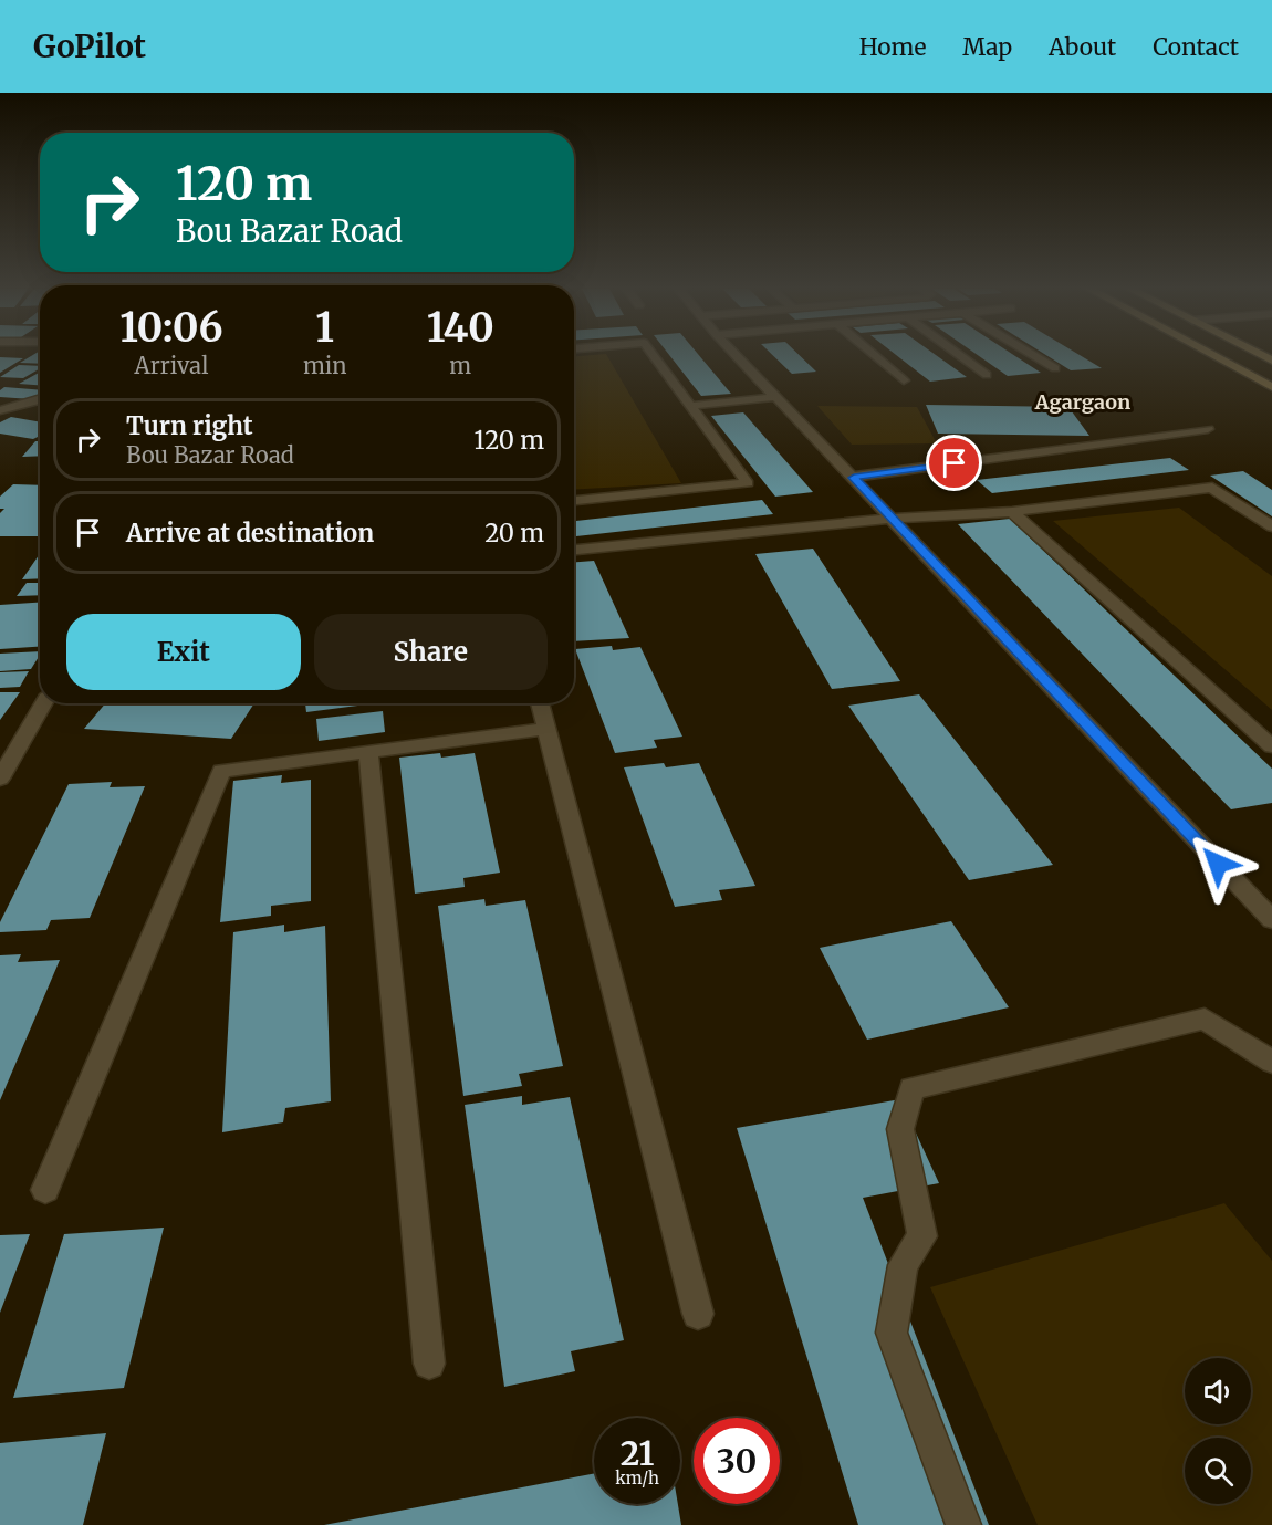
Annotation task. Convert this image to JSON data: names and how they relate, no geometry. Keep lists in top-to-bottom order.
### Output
{
  "districts": ["Agargaon"],
  "page": {
    "header": "GoPilot",
    "nav": [
      "Home",
      "Map",
      "About",
      "Contact"
    ],
    "turn": ["120 m", "Bou Bazar Road"],
    "eta": [
      "10:06",
      "Arrival",
      "1",
      "min",
      "140",
      "m"
    ],
    "list": [
      {
        "name": "Turn right",
        "note": "Bou Bazar Road",
        "value": "120 m"
      },
      {
        "name": "Arrive at destination",
        "value": "20 m"
      }
    ],
    "buttons": ["Exit", "Share"],
    "speed": "21 km/h",
    "limit": "30"
  }
}
